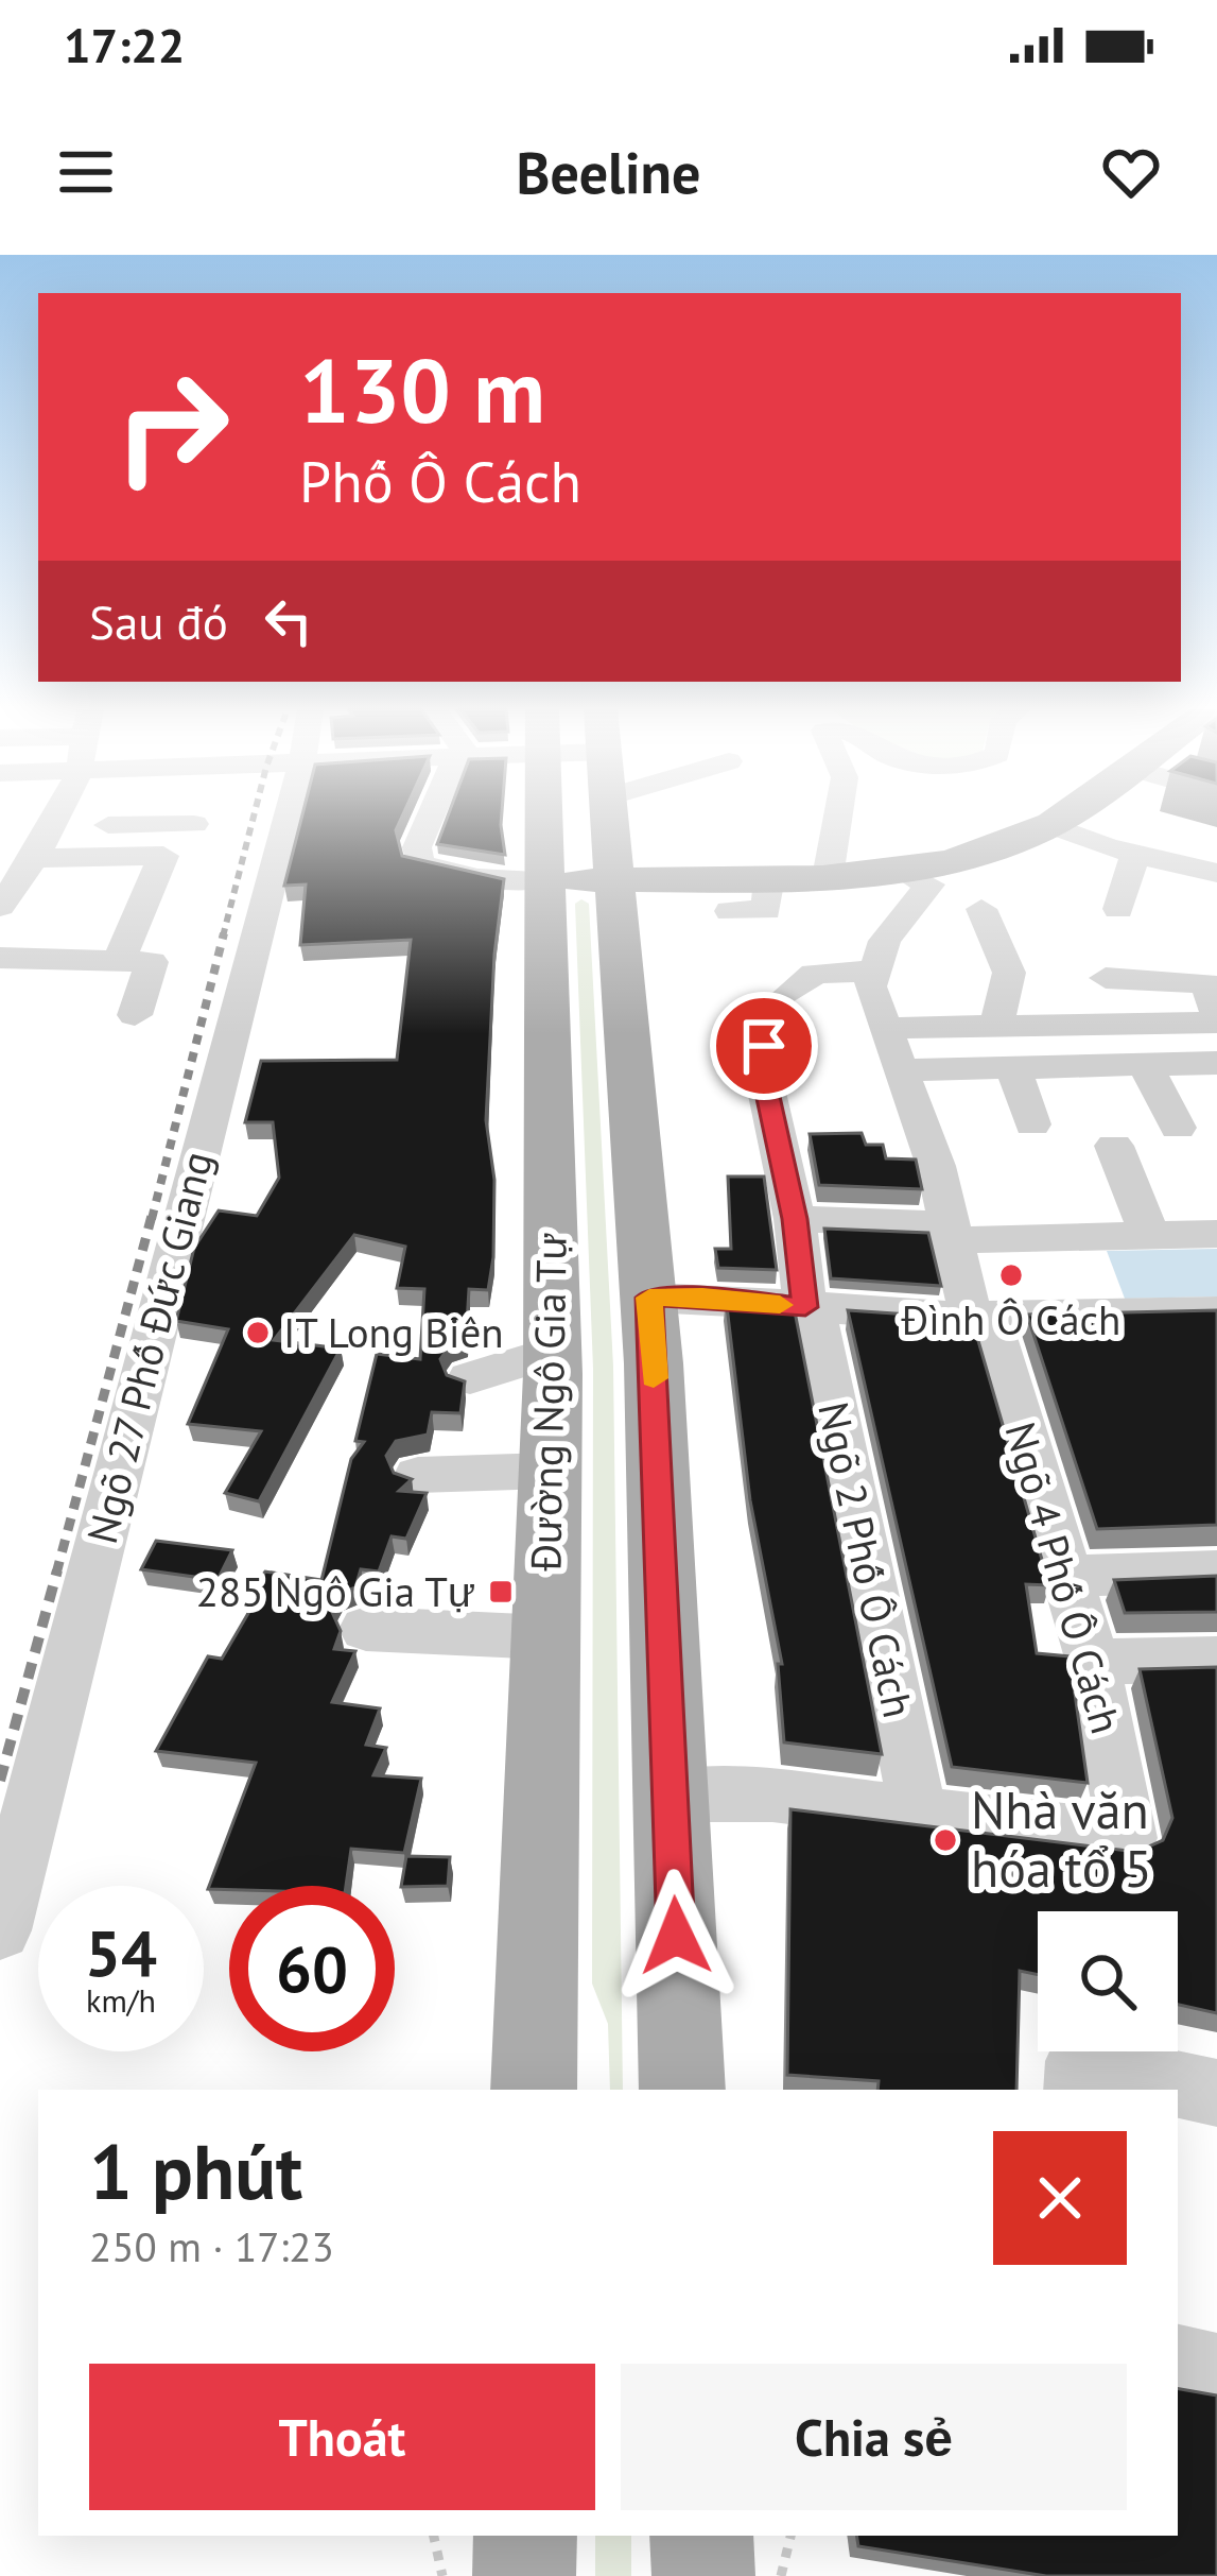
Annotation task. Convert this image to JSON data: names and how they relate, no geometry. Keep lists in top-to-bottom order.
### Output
{
  "streets": {
    "main road": ["Đường Ngô Gia Tự"],
    "street": ["Ngõ 27 Phố Đức Giang", "Ngõ 2 Phố Ô Cách", "Ngõ 4 Phố Ô Cách"]
  },
  "crossings": [
    ["Ngõ 2 Phố Ô Cách", "Ngõ 4 Phố Ô Cách"]
  ],
  "places": {
    "other": ["Đình Ô Cách", "IT Long Biên", "Nhà văn hóa tổ 5"],
    "transit": ["285 Ngô Gia Tự"]
  },
  "page": {
    "status": "17:22",
    "header": "Beeline",
    "turn": ["130 m", "Phố Ô Cách"],
    "then": "Sau đó",
    "speed": "54 km/h",
    "limit": "60",
    "heading": ["1 phút", "250 m · 17:23"],
    "buttons": ["Thoát", "Chia sẻ"]
  }
}
